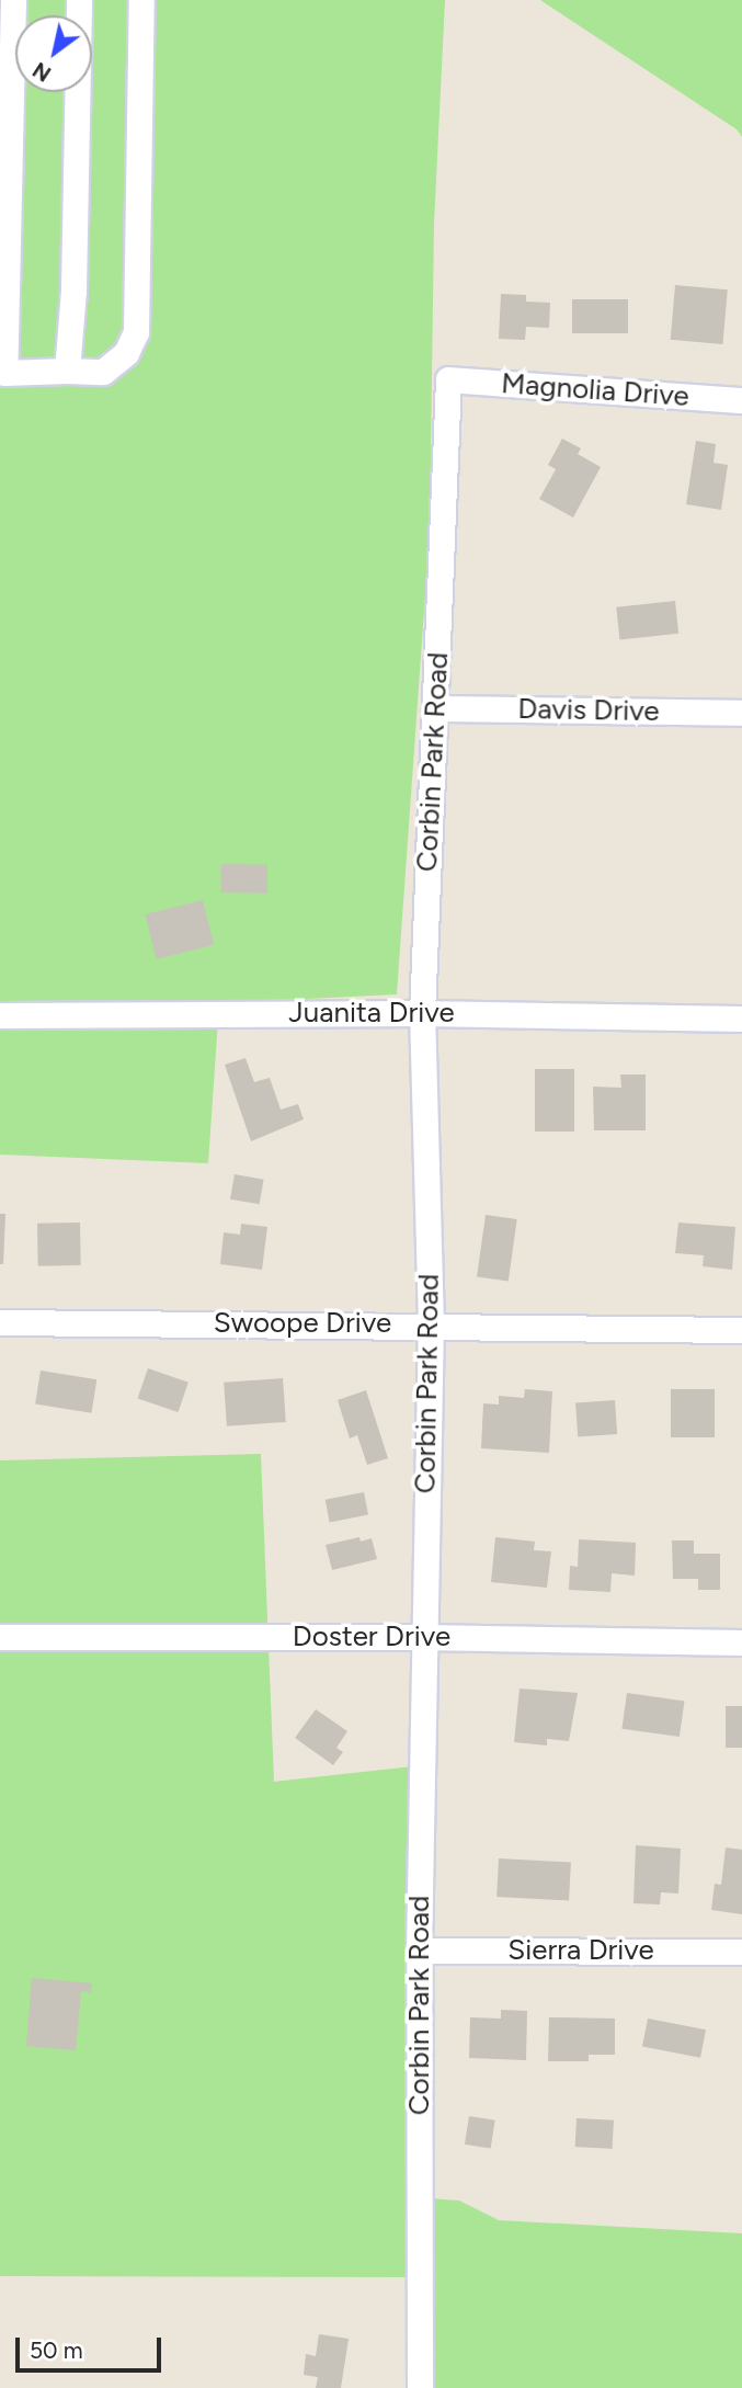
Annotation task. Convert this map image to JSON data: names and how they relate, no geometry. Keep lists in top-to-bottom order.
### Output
{
  "streets": {
    "street": [
      "Magnolia Drive",
      "Davis Drive",
      "Corbin Park Road",
      "Juanita Drive",
      "Swoope Drive",
      "Doster Drive",
      "Sierra Drive"
    ]
  },
  "crossings": [
    ["Magnolia Drive", "Corbin Park Road"],
    ["Davis Drive", "Corbin Park Road"],
    ["Corbin Park Road", "Juanita Drive"],
    ["Corbin Park Road", "Swoope Drive"],
    ["Corbin Park Road", "Doster Drive"],
    ["Corbin Park Road", "Sierra Drive"]
  ],
  "scale_bar": "50 m",
  "north": "bottom left"
}
